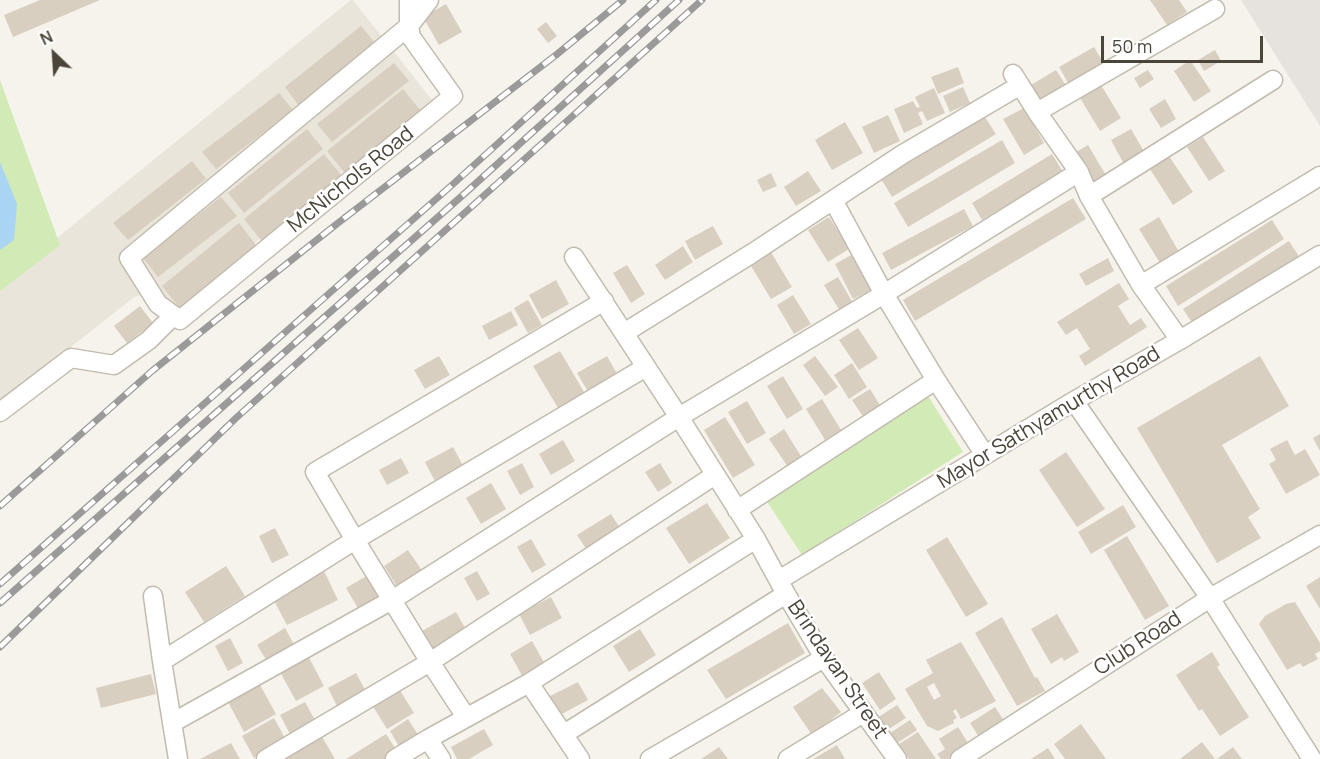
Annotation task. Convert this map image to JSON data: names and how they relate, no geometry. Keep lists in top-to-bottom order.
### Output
{
  "streets": {
    "street": [
      "McNichols Road",
      "Mayor Sathyamurthy Road",
      "Club Road",
      "Brindavan Street"
    ]
  },
  "crossings": [
    ["Mayor Sathyamurthy Road", "Brindavan Street"]
  ],
  "scale_bar": "50 m",
  "north": "top left"
}
